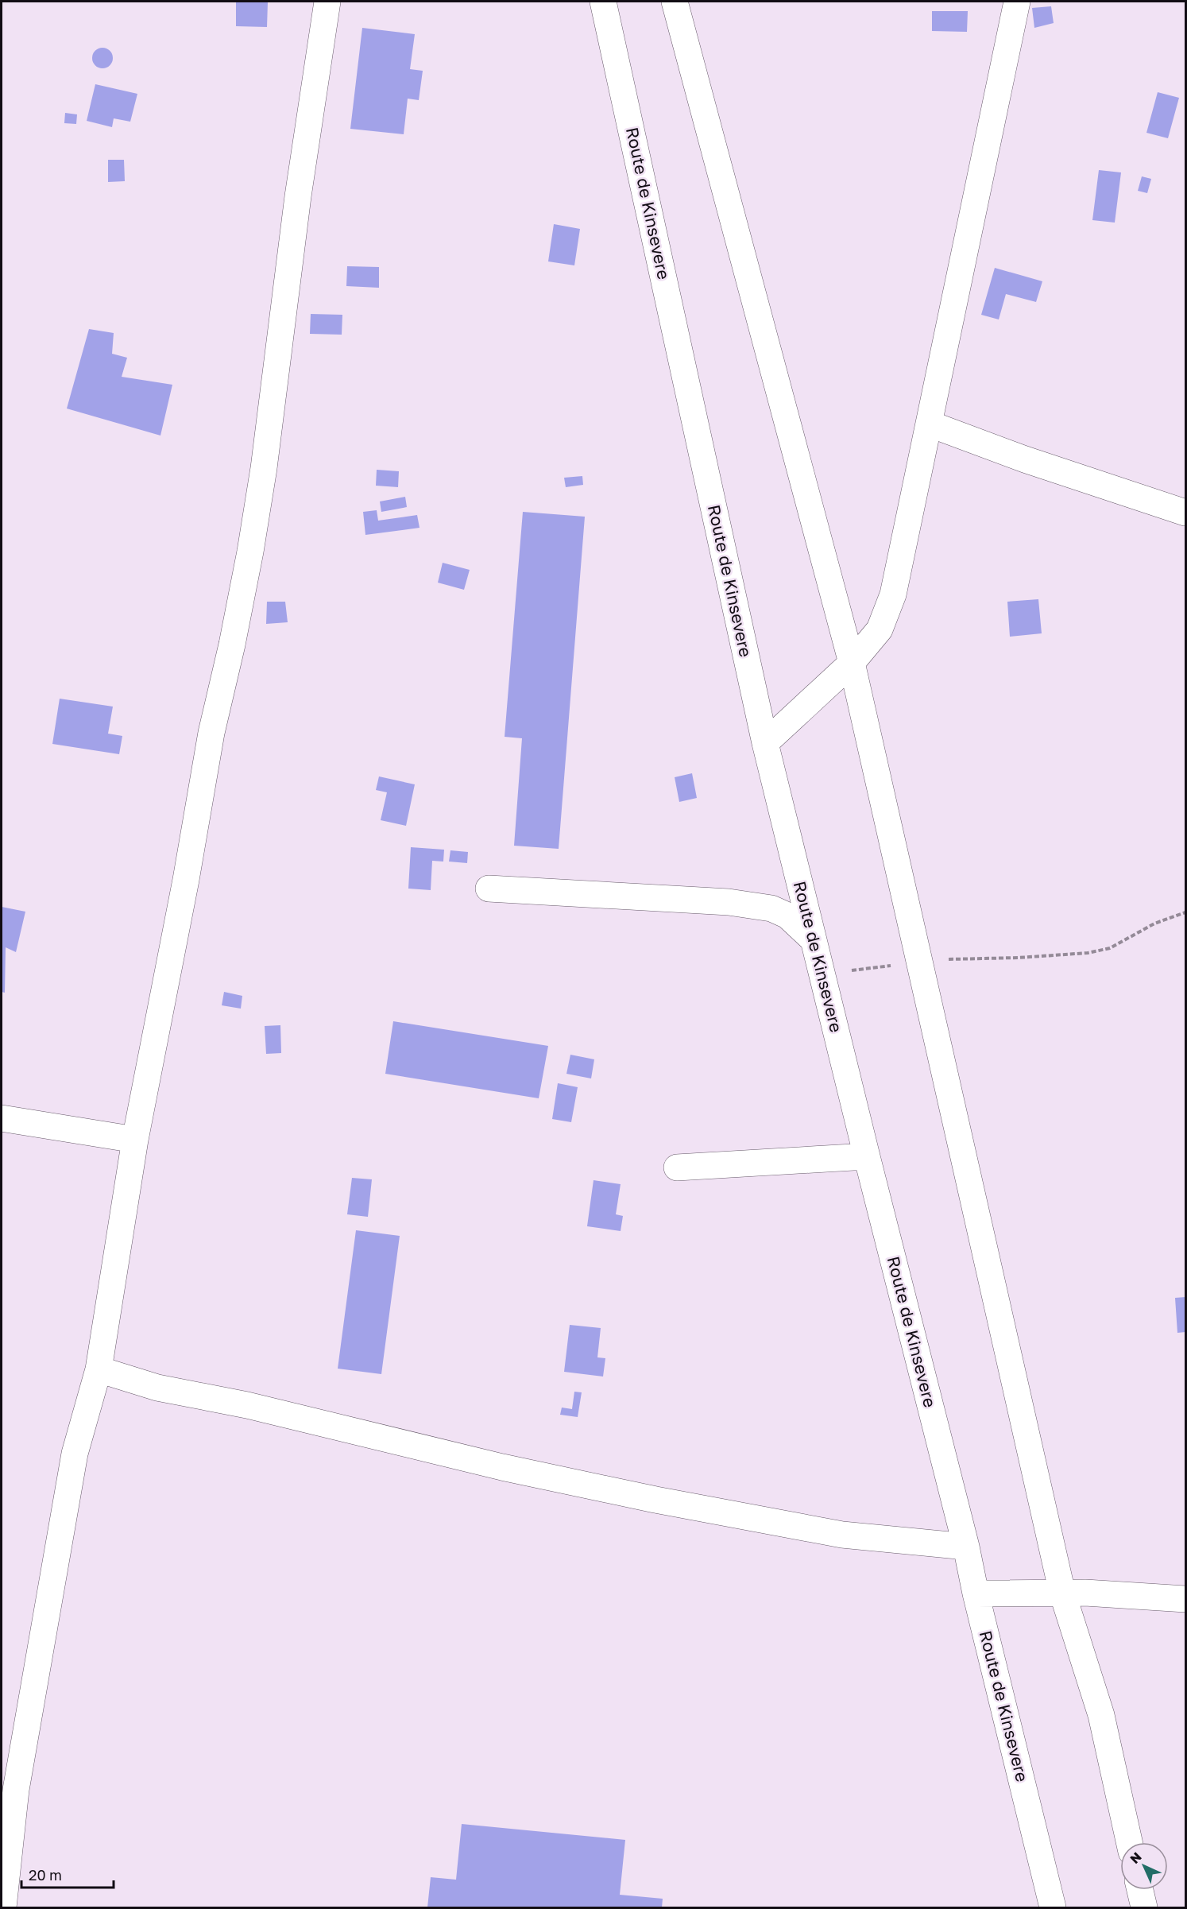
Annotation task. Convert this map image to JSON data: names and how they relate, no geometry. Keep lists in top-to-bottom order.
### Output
{
  "streets": {
    "street": ["Route de Kinsevere"]
  },
  "scale_bar": "20 m",
  "north": "top left"
}
